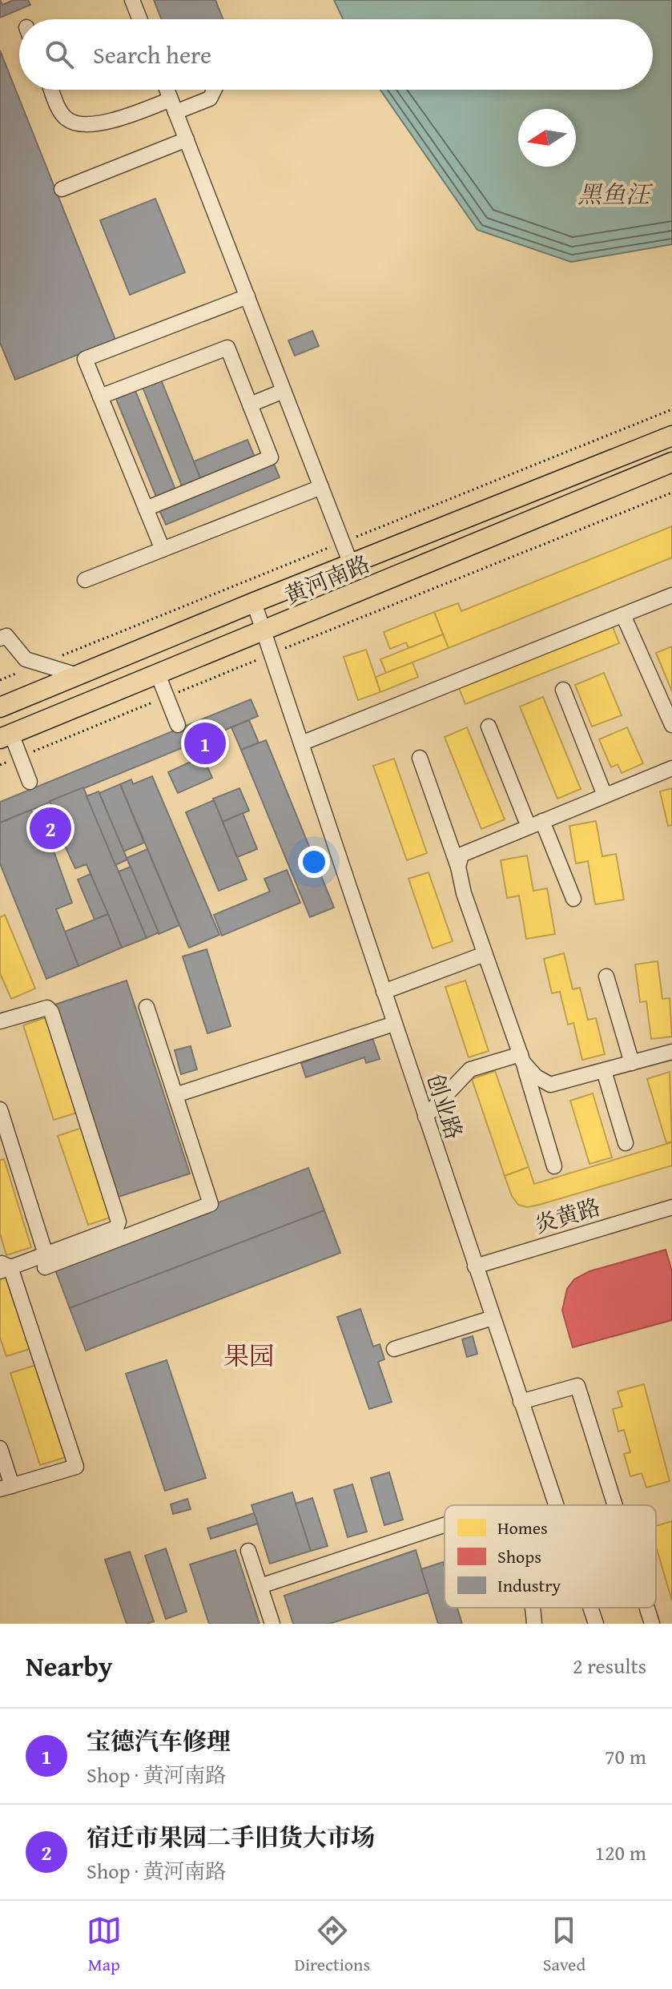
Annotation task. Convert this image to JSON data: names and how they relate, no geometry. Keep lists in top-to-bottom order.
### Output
{
  "streets": {
    "main road": ["黄河南路"],
    "street": ["创业路", "炎黄路"]
  },
  "crossings": [
    ["黄河南路", "创业路"],
    ["创业路", "炎黄路"]
  ],
  "districts": ["果园"],
  "water": ["黑鱼汪"],
  "legend": ["Homes", "Shops", "Industry"],
  "north": "left",
  "page": {
    "search": "Search here",
    "pins": ["1", "2"],
    "heading": ["Nearby", "2 results"],
    "list": [
      {
        "mark": "1",
        "name": "宝德汽车修理",
        "note": "Shop · 黄河南路",
        "value": "70 m"
      },
      {
        "mark": "2",
        "name": "宿迁市果园二手旧货大市场",
        "note": "Shop · 黄河南路",
        "value": "120 m"
      }
    ],
    "nav": ["Map", "Directions", "Saved"]
  }
}
